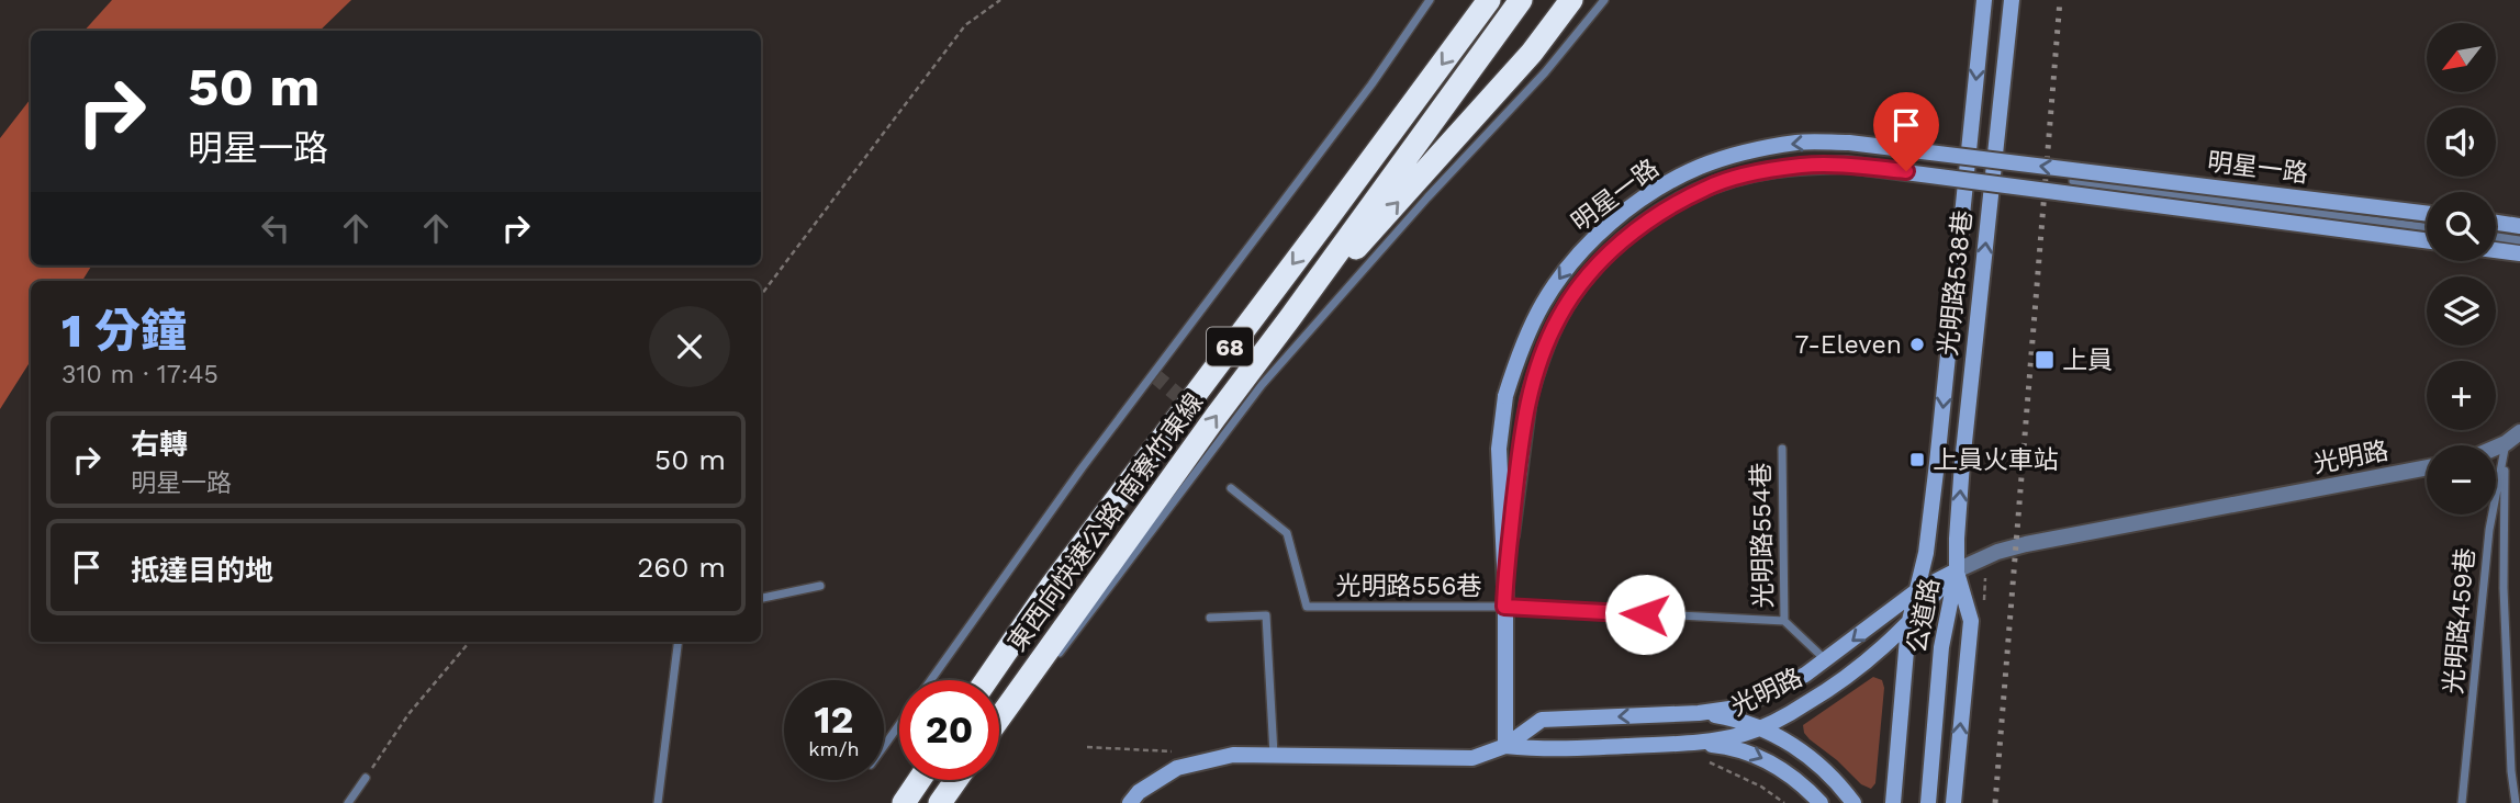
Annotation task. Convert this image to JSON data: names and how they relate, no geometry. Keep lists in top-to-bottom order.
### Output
{
  "streets": {
    "highway": ["68", "東西向快速公路 南寮竹東線"],
    "street": [
      "明星一路",
      "光明路538巷",
      "光明路",
      "公道路"
    ],
    "lane": ["光明路554巷", "光明路556巷", "光明路459巷"]
  },
  "crossings": [
    ["明星一路", "光明路"],
    ["明星一路", "光明路556巷"],
    ["光明路538巷", "光明路"],
    ["光明路538巷", "公道路"],
    ["光明路", "公道路"],
    ["光明路554巷", "光明路556巷"]
  ],
  "one_way": ["明星一路"],
  "places": {
    "other": ["7-Eleven"],
    "transit": ["上員", "上員火車站"]
  },
  "north": "bottom left",
  "page": {
    "map_buttons": ["+", "−"],
    "turn": ["50 m", "明星一路"],
    "heading": ["1 分鐘", "310 m · 17:45"],
    "list": [
      {
        "name": "右轉",
        "note": "明星一路",
        "value": "50 m"
      },
      {
        "name": "抵達目的地",
        "value": "260 m"
      }
    ],
    "speed": "12 km/h",
    "limit": "20"
  }
}
